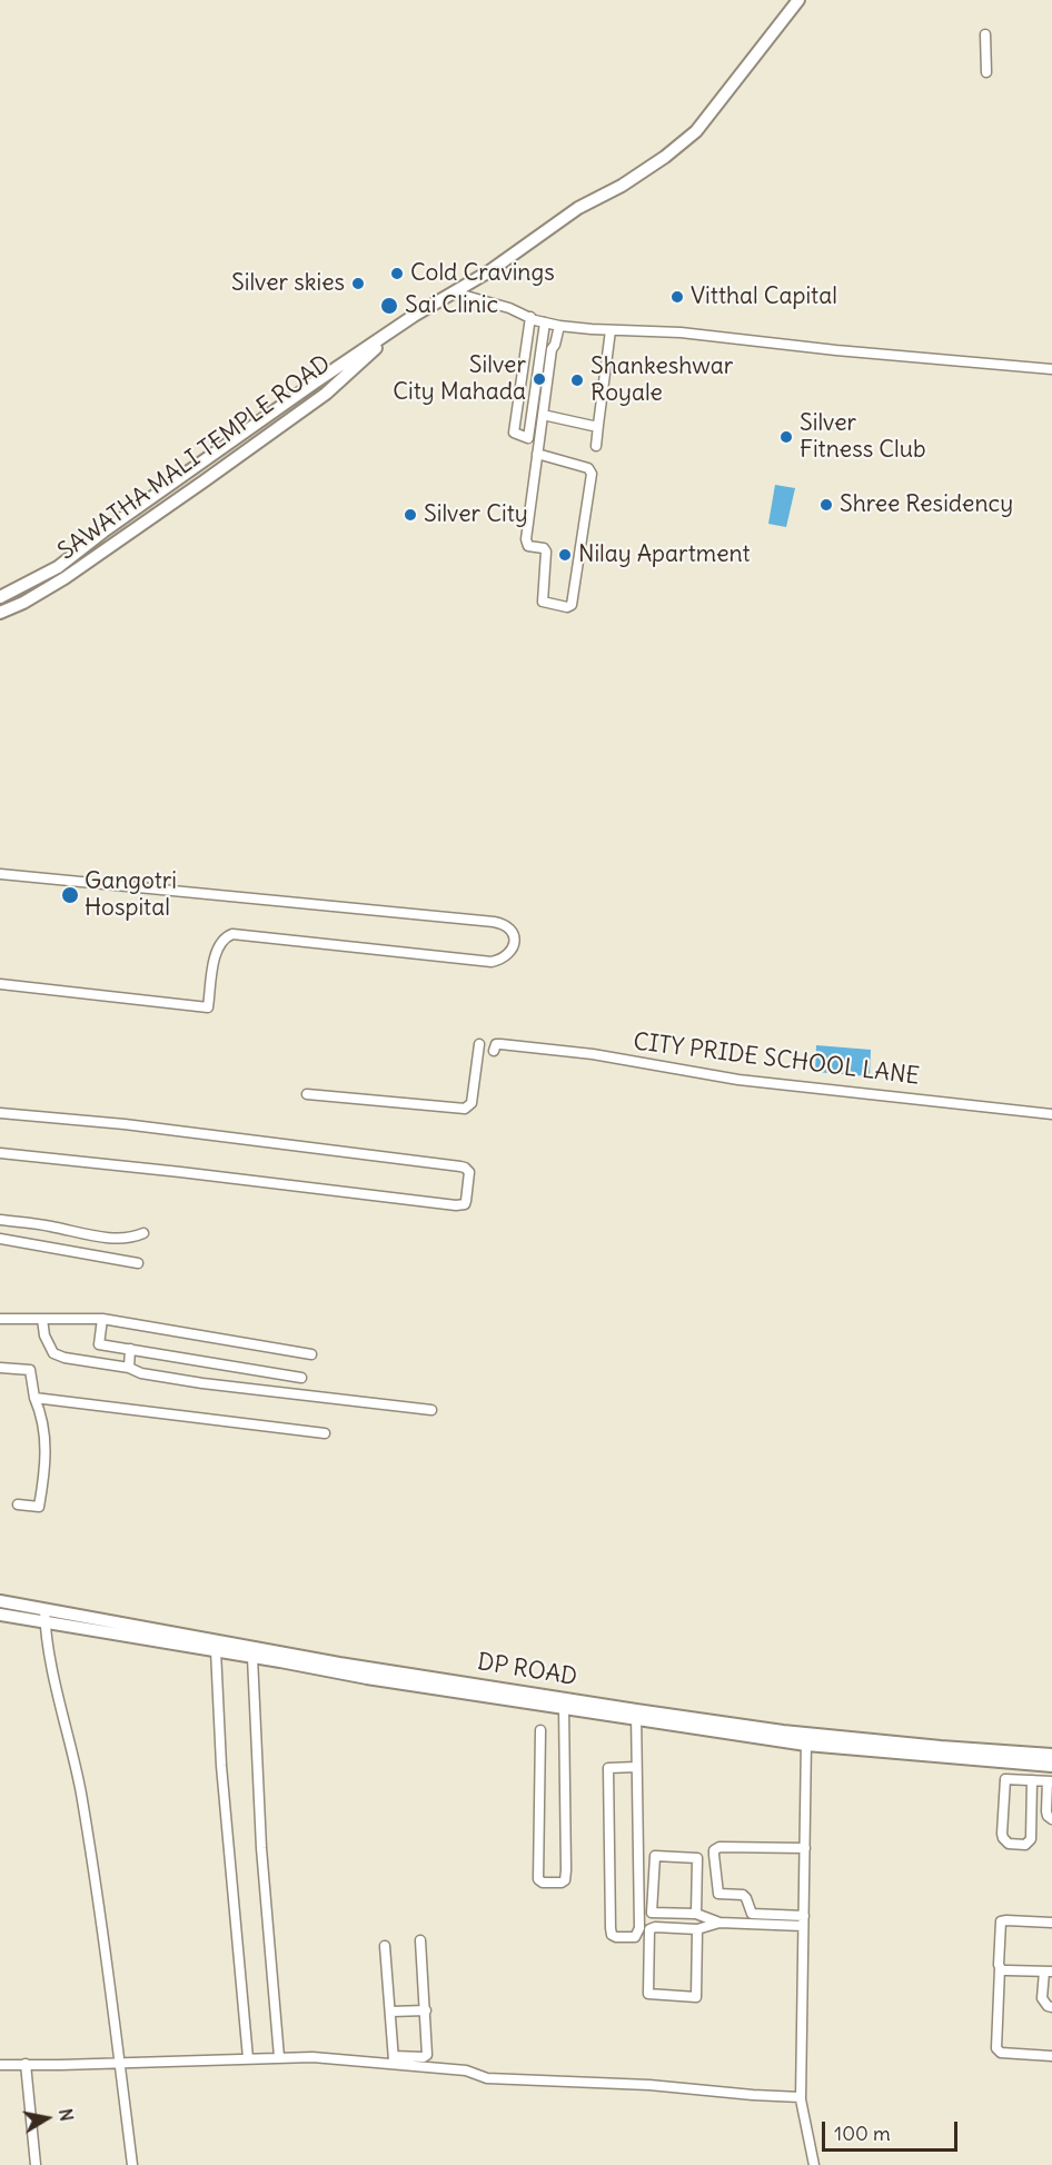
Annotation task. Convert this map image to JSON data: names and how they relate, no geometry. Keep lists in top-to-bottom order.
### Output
{
  "streets": {
    "street": ["SAWATHA MALI TEMPLE ROAD", "CITY PRIDE SCHOOL LANE", "DP ROAD"]
  },
  "places": [
    "Cold Cravings",
    "Silver skies",
    "Vitthal Capital",
    "Sai Clinic",
    "Silver City Mahada",
    "Shankeshwar Royale",
    "Silver Fitness Club",
    "Shree Residency",
    "Silver City",
    "Nilay Apartment",
    "Gangotri Hospital"
  ],
  "scale_bar": "100 m",
  "north": "right"
}
